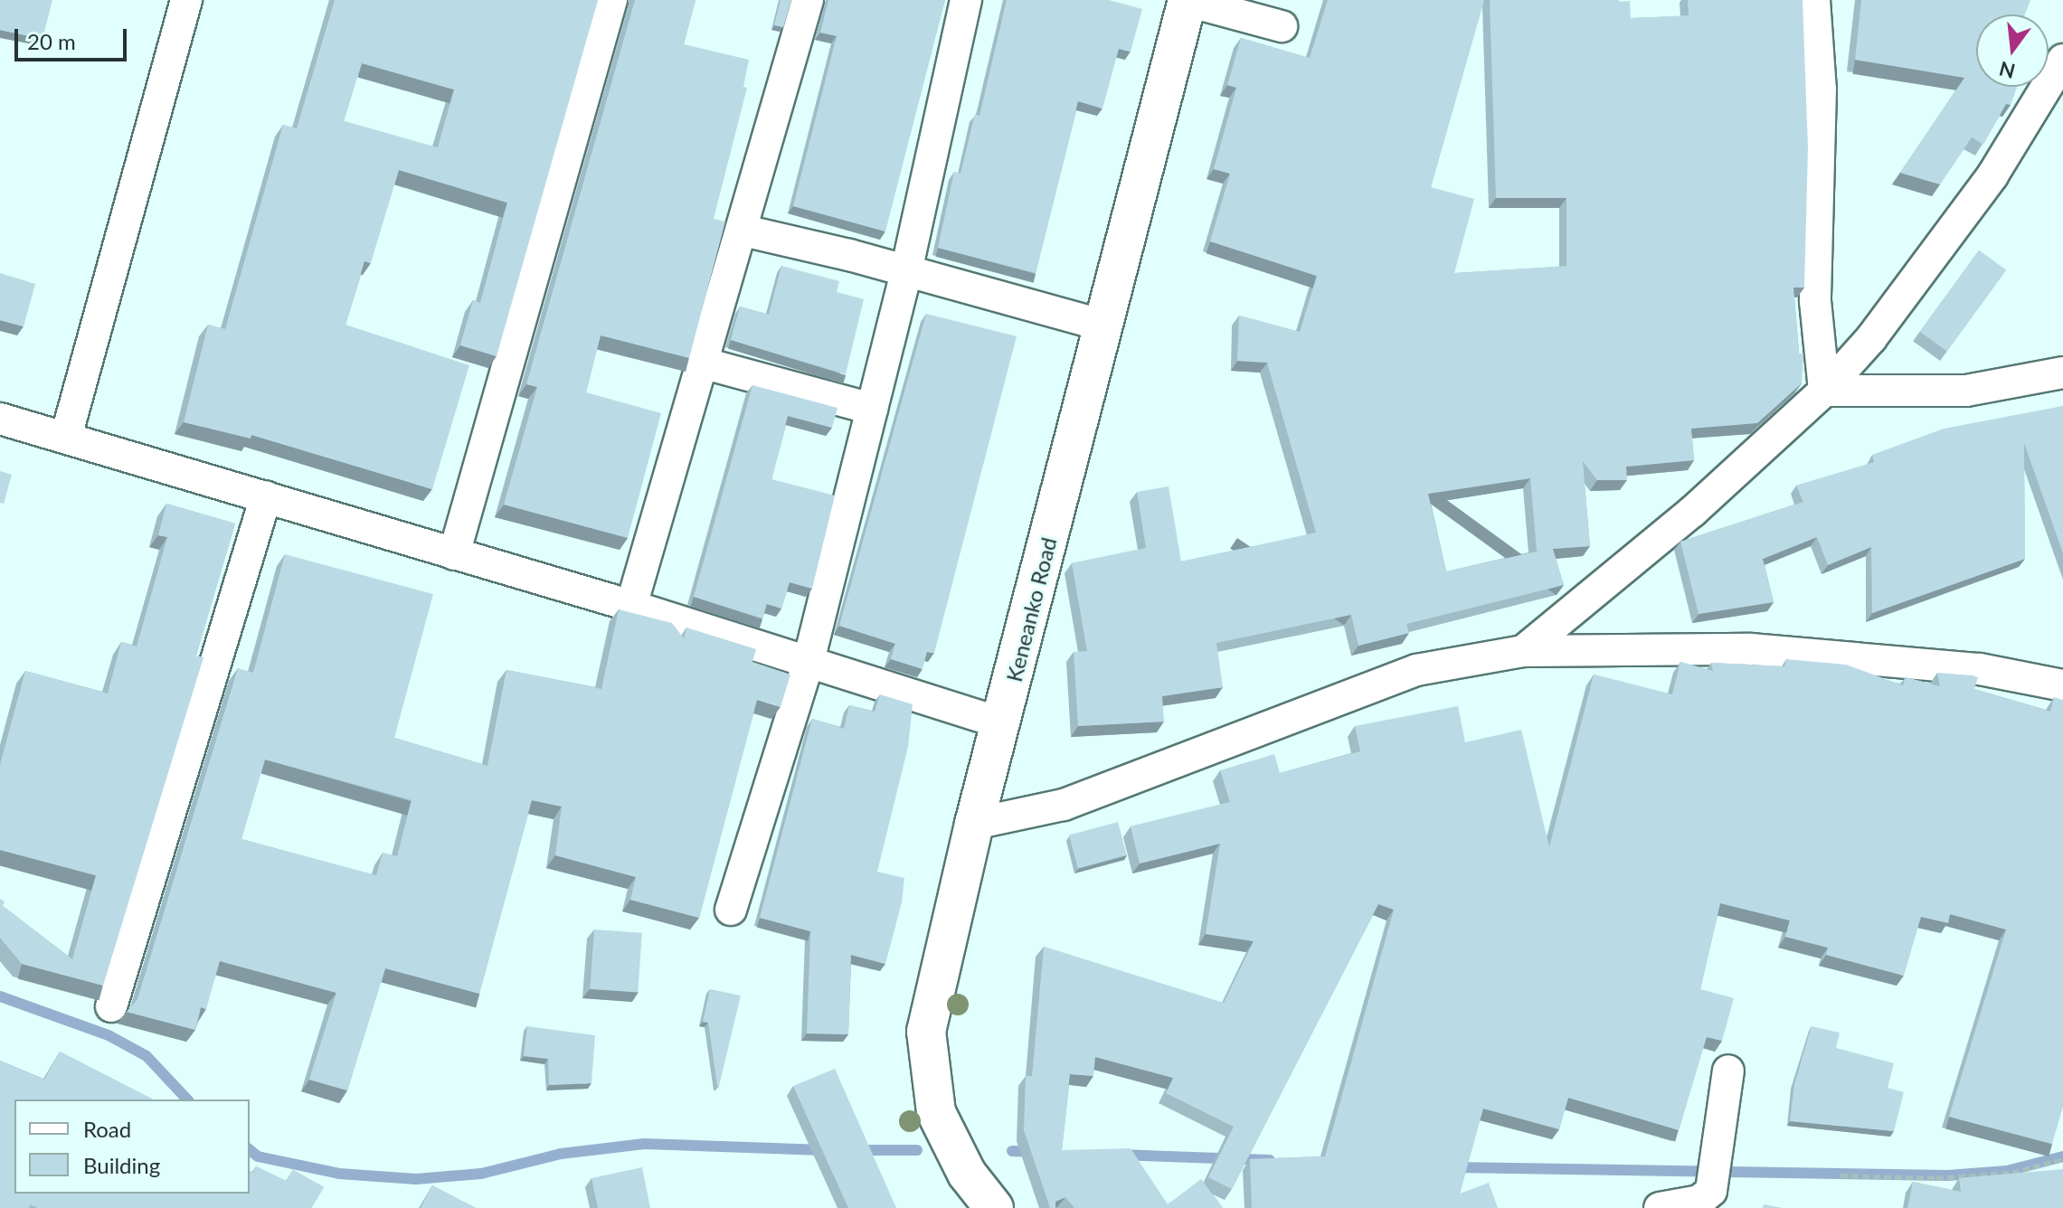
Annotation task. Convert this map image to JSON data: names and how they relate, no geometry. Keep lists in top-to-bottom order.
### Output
{
  "streets": {
    "street": ["Keneanko Road"]
  },
  "legend": ["Road", "Building"],
  "scale_bar": "20 m",
  "north": "bottom"
}
